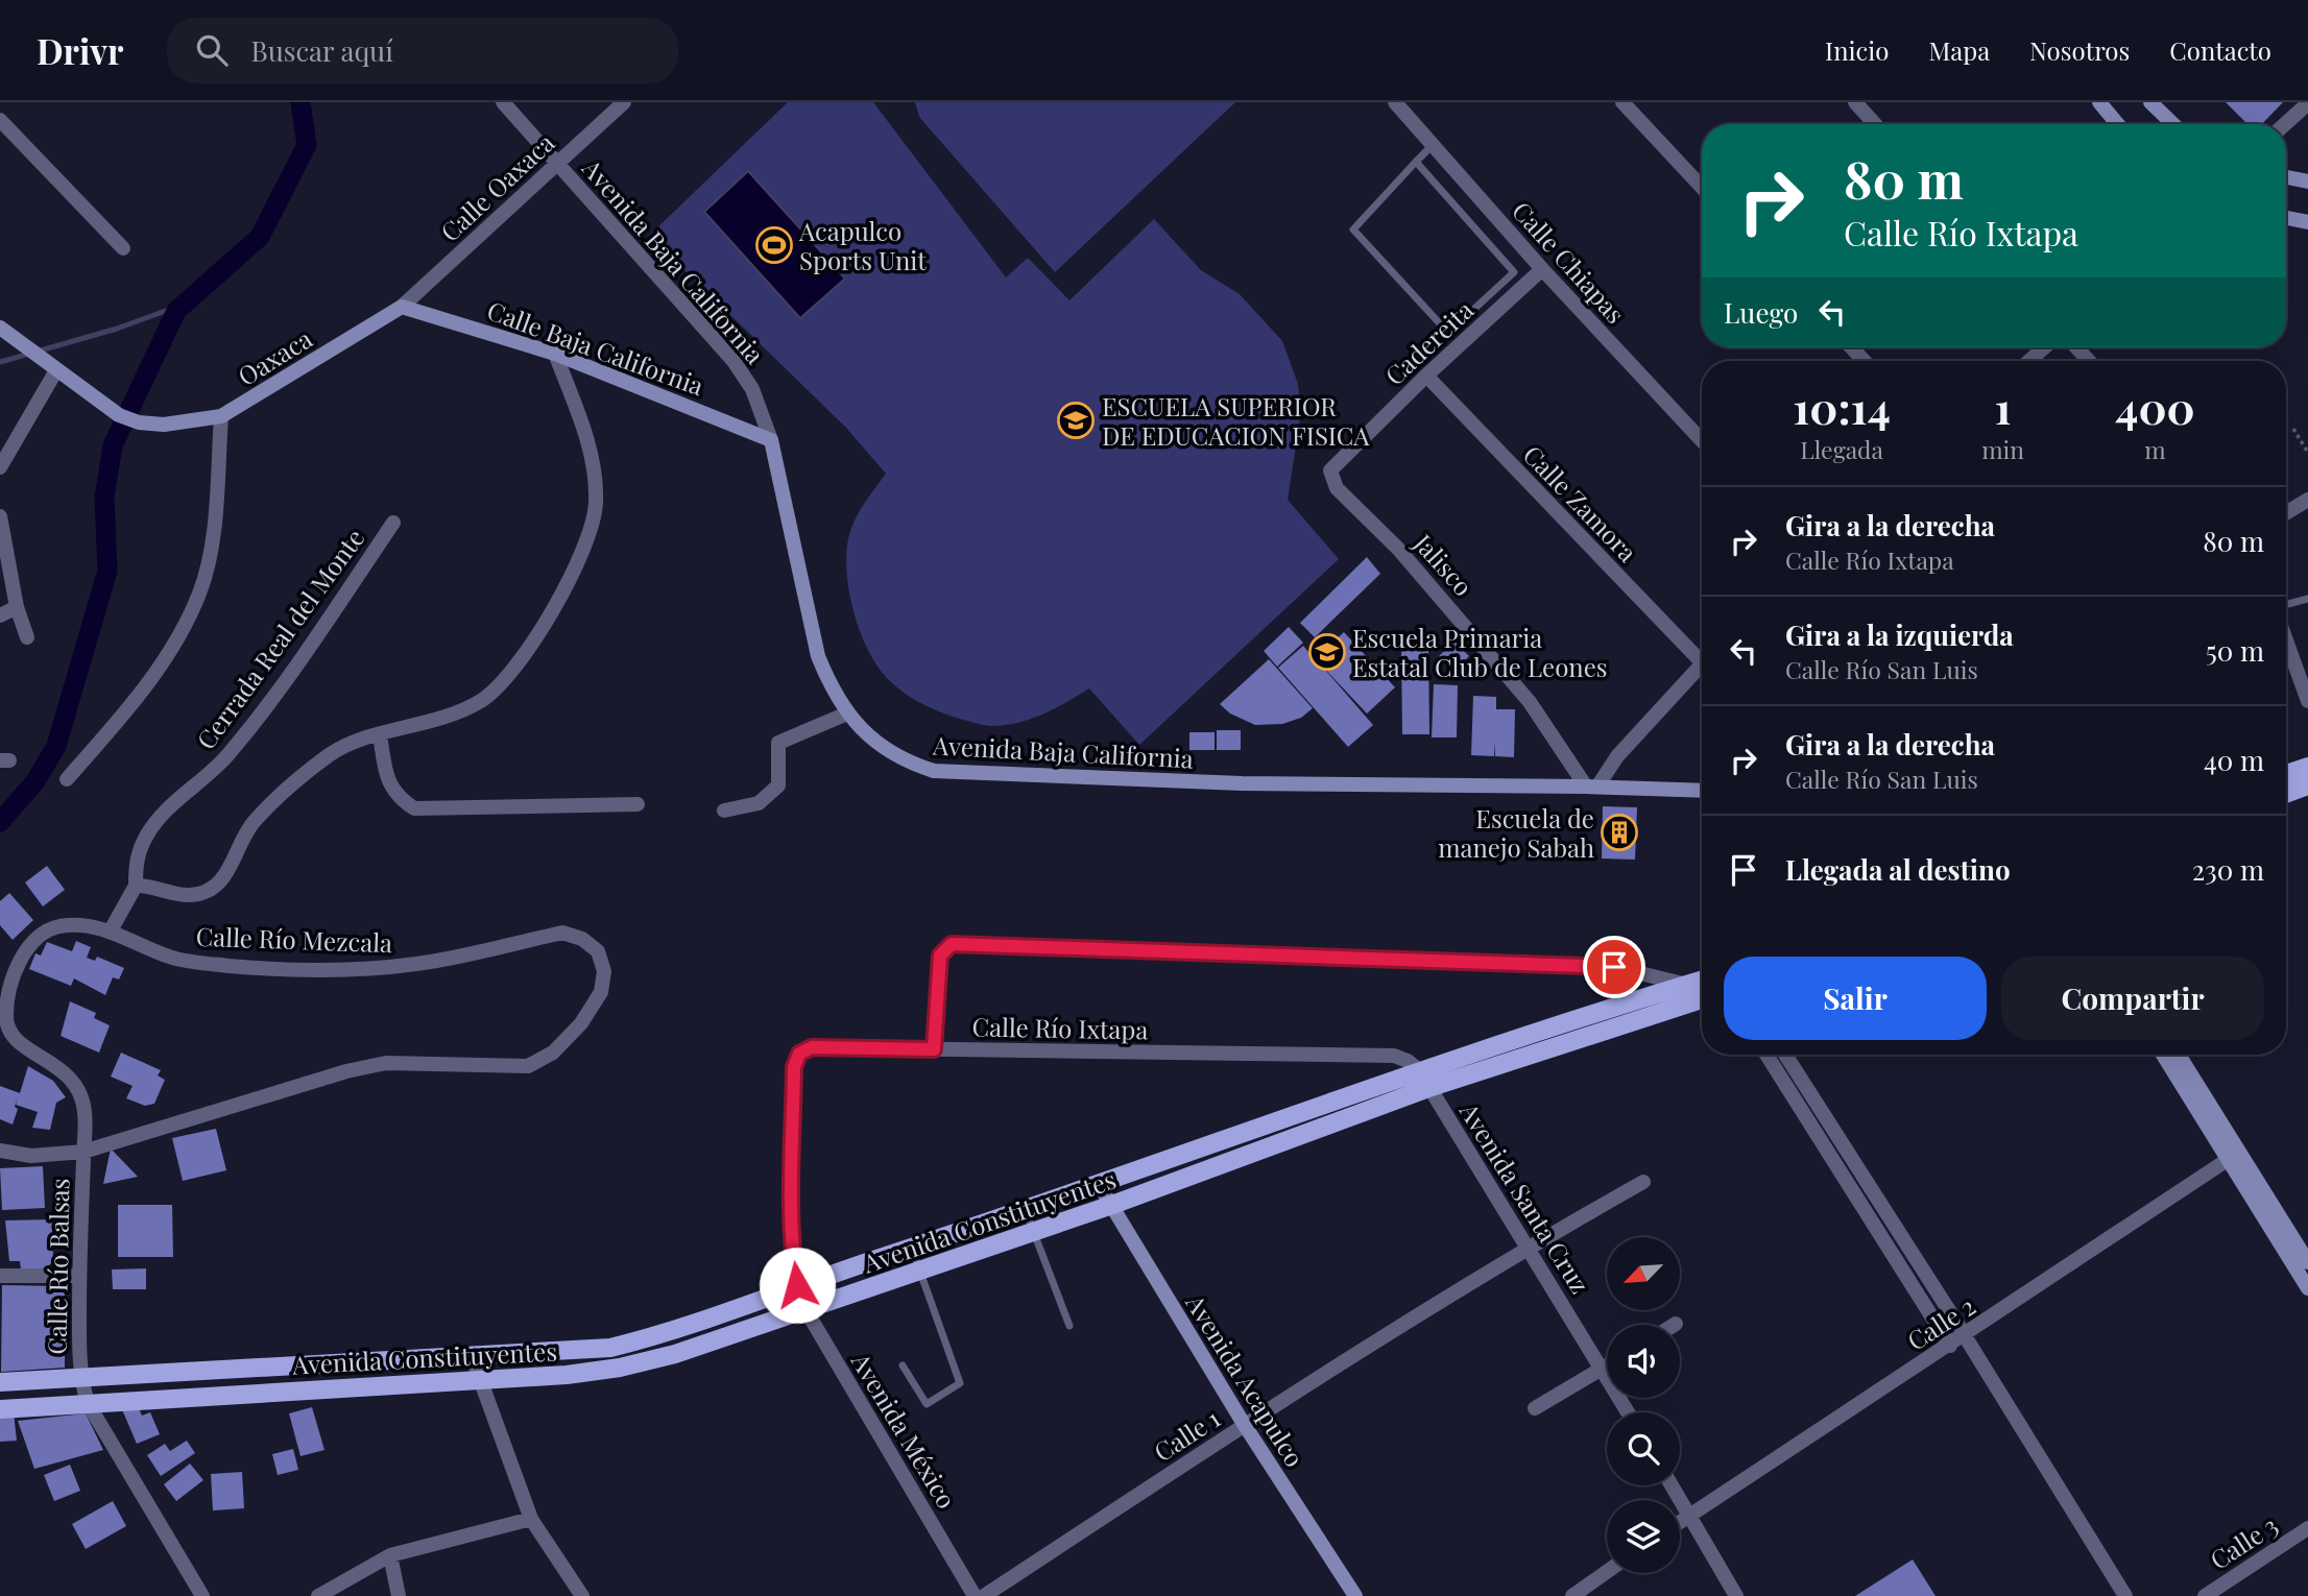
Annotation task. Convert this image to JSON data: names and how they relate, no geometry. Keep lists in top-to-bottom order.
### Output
{
  "streets": {
    "main road": [
      "Avenida Baja California",
      "Calle Baja California",
      "Oaxaca",
      "Avenida Constituyentes",
      "Avenida Acapulco"
    ],
    "street": [
      "Calle Oaxaca",
      "Calle Chiapas",
      "Cadereita",
      "Calle Zamora",
      "Jalisco",
      "Cerrada Real del Monte",
      "Calle Río Mezcala",
      "Calle Río Ixtapa",
      "Avenida Santa Cruz",
      "Calle Río Balsas",
      "Calle 2",
      "Avenida México",
      "Calle 1",
      "Calle 3"
    ]
  },
  "crossings": [
    ["Calle Oaxaca", "Avenida Baja California"],
    ["Calle Oaxaca", "Calle Baja California"],
    ["Calle Oaxaca", "Oaxaca"],
    ["Avenida Baja California", "Calle Baja California"],
    ["Avenida Baja California", "Jalisco"],
    ["Calle Chiapas", "Cadereita"],
    ["Cadereita", "Calle Zamora"],
    ["Cadereita", "Jalisco"],
    ["Calle Baja California", "Oaxaca"],
    ["Calle Río Mezcala", "Calle Río Balsas"],
    ["Calle Río Ixtapa", "Avenida Santa Cruz"],
    ["Calle Río Ixtapa", "Avenida Constituyentes"],
    ["Calle Río Ixtapa", "Avenida México"],
    ["Avenida Santa Cruz", "Avenida Constituyentes"],
    ["Avenida Santa Cruz", "Calle 1"],
    ["Avenida Constituyentes", "Calle Río Balsas"],
    ["Avenida Constituyentes", "Avenida Acapulco"],
    ["Avenida Constituyentes", "Avenida México"],
    ["Avenida Acapulco", "Calle 1"]
  ],
  "places": {
    "sports": ["Acapulco Sports Unit"],
    "school or university": ["ESCUELA SUPERIOR DE EDUCACION FISICA", "Escuela Primaria Estatal Club de Leones"],
    "building": ["Escuela de manejo Sabah"]
  },
  "north": "bottom left",
  "page": {
    "header": "Drivr",
    "search": "Buscar aquí",
    "nav": [
      "Inicio",
      "Mapa",
      "Nosotros",
      "Contacto"
    ],
    "turn": ["80 m", "Calle Río Ixtapa"],
    "then": "Luego",
    "eta": [
      "10:14",
      "Llegada",
      "1",
      "min",
      "400",
      "m"
    ],
    "list": [
      {
        "name": "Gira a la derecha",
        "note": "Calle Río Ixtapa",
        "value": "80 m"
      },
      {
        "name": "Gira a la izquierda",
        "note": "Calle Río San Luis",
        "value": "50 m"
      },
      {
        "name": "Gira a la derecha",
        "note": "Calle Río San Luis",
        "value": "40 m"
      },
      {
        "name": "Llegada al destino",
        "value": "230 m"
      }
    ],
    "buttons": ["Salir", "Compartir"]
  }
}
